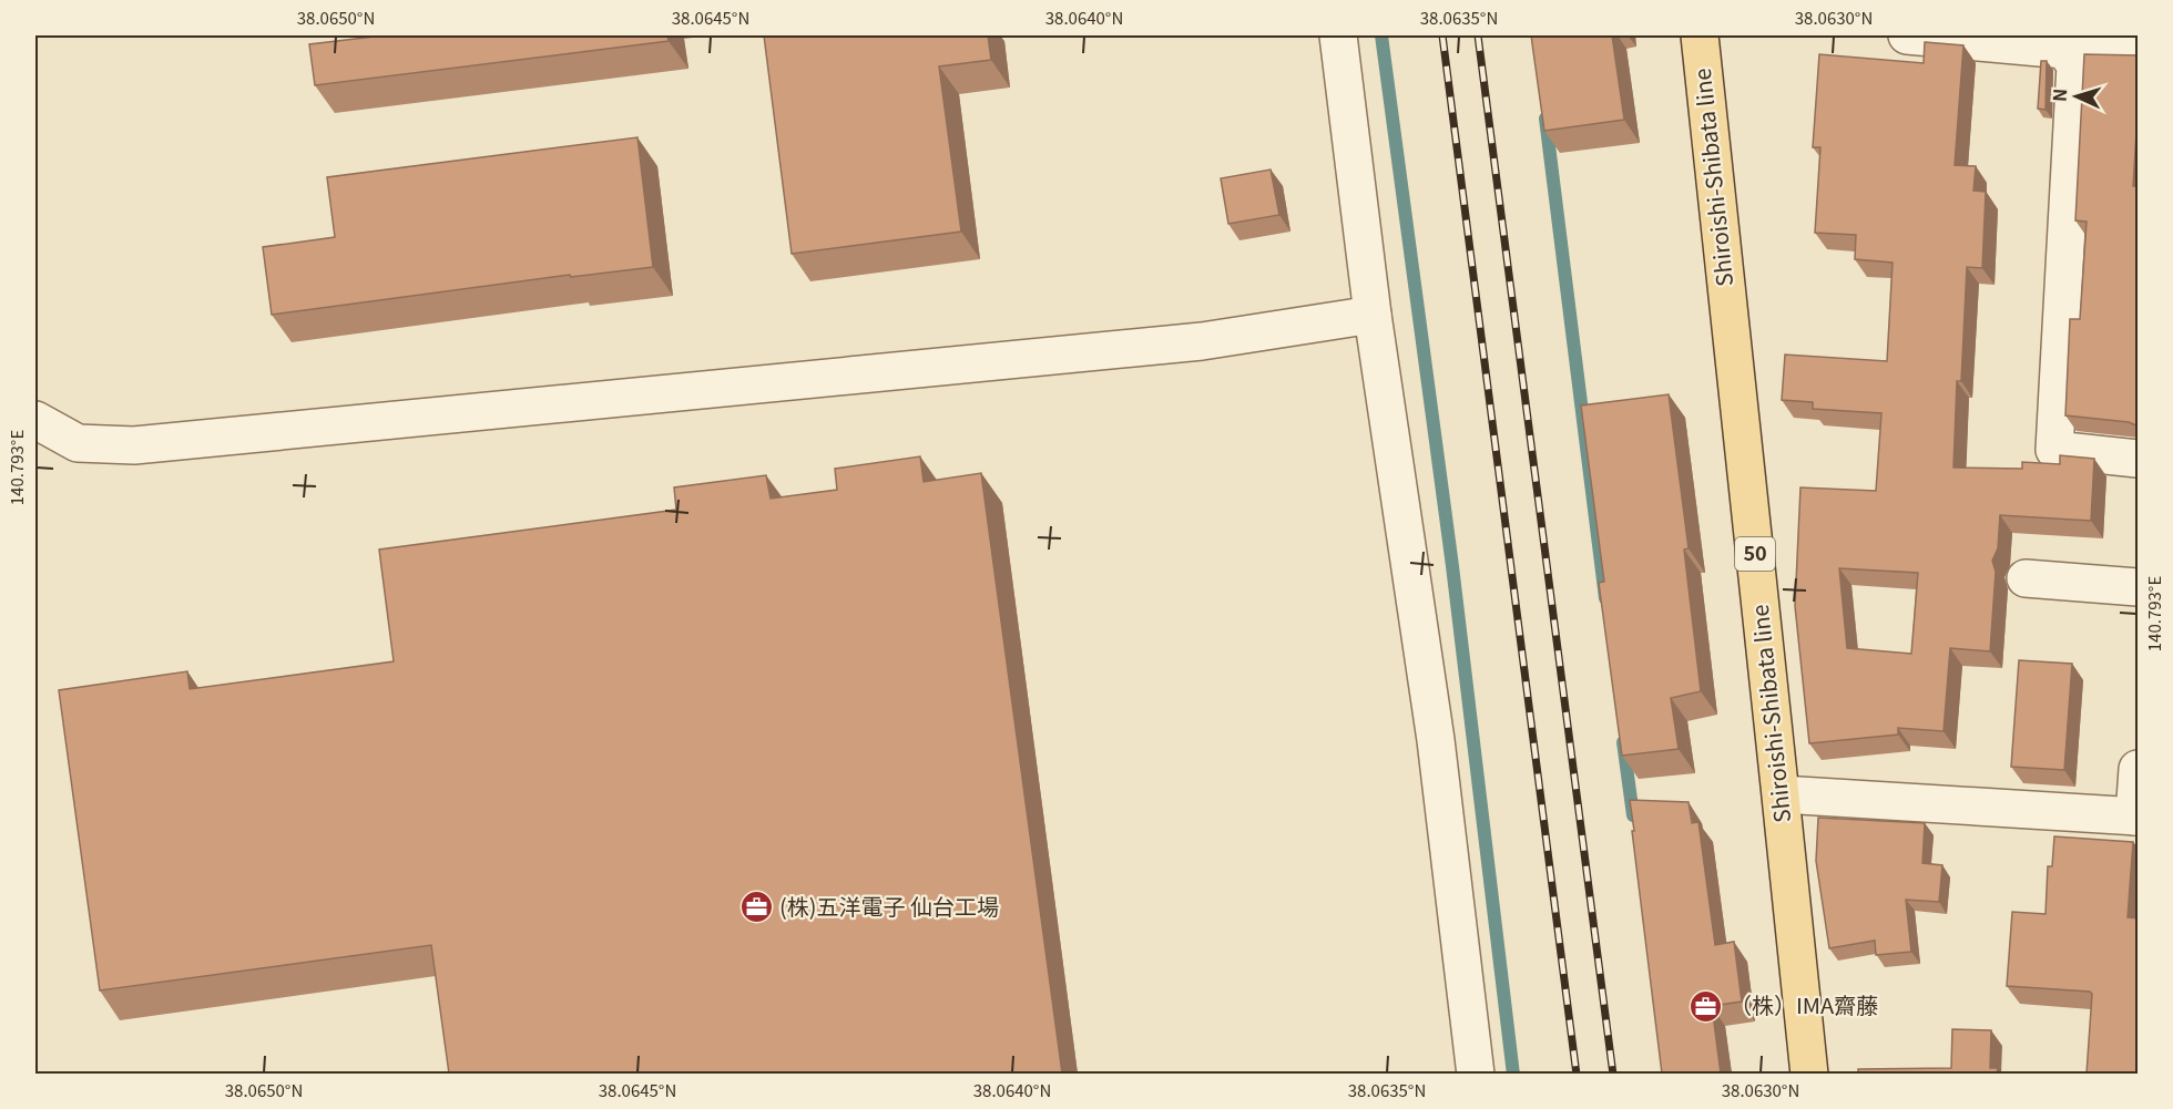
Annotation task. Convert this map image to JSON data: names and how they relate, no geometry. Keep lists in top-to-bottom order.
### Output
{
  "streets": {
    "main road": ["Shiroishi-Shibata line", "50"]
  },
  "places": {
    "office": ["(株)五洋電子 仙台工場", "（株）IMA齋藤"]
  },
  "north": "left",
  "coordinates": [
    "38.0650°N",
    "38.0645°N",
    "38.0640°N",
    "38.0635°N",
    "38.0630°N",
    "140.793°E"
  ]
}
